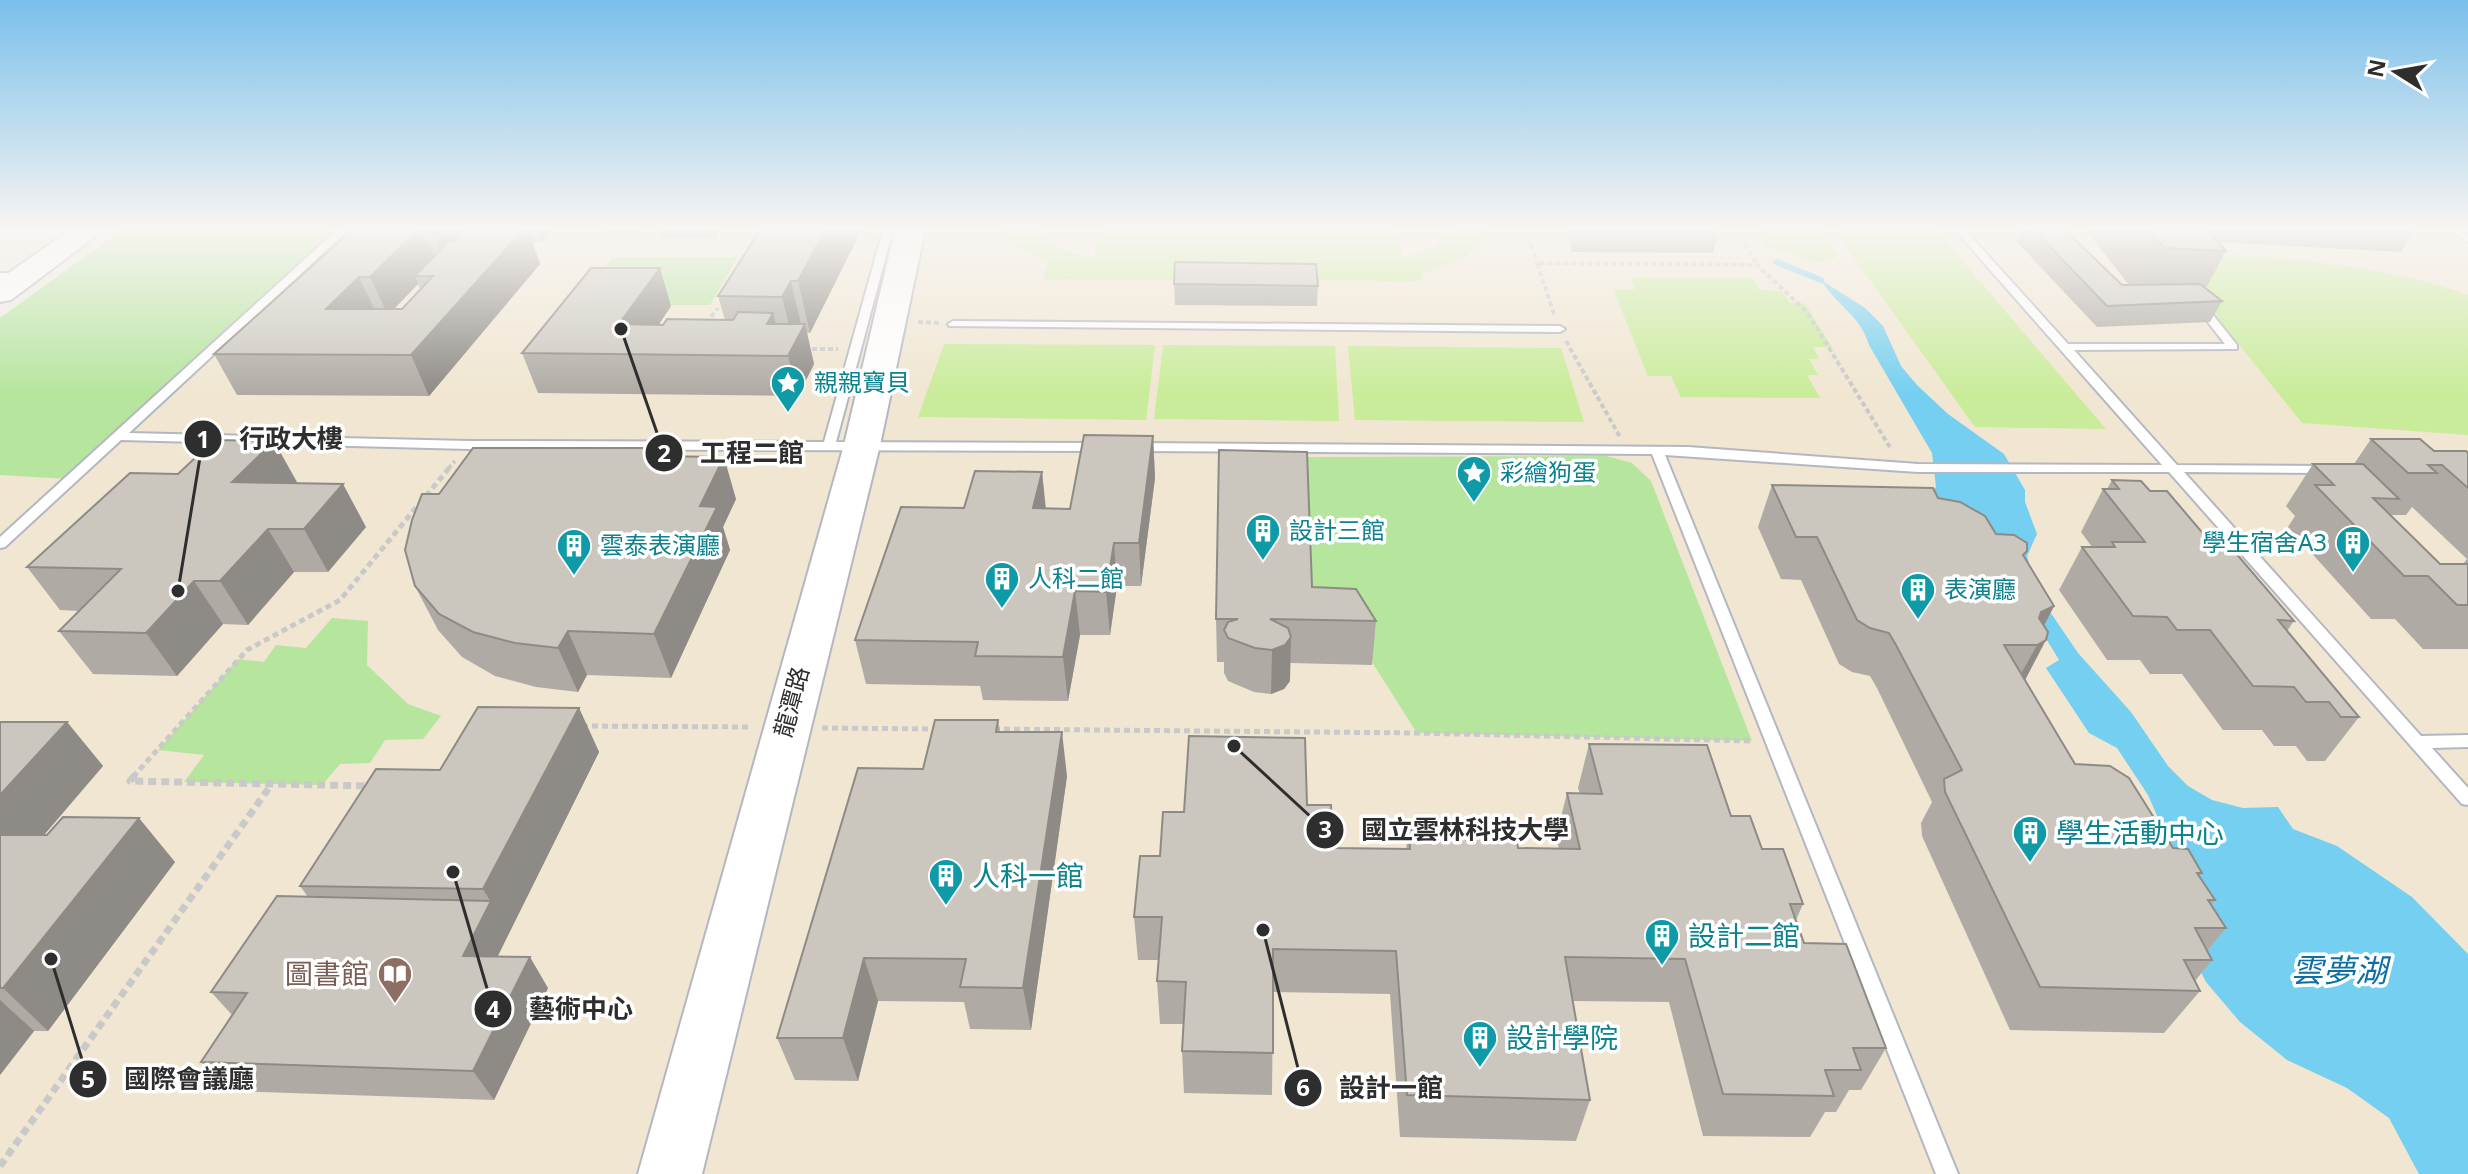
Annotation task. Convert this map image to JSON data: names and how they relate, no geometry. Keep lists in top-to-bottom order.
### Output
{
  "streets": {
    "street": ["龍潭路"]
  },
  "water": ["雲夢湖"],
  "places": {
    "other": [
      "工程二館",
      "行政大樓",
      "國立雲林科技大學",
      "藝術中心",
      "設計一館",
      "國際會議廳"
    ],
    "place": ["親親寶貝", "彩繪狗蛋"],
    "building": [
      "設計三館",
      "學生宿舍A3",
      "雲泰表演廳",
      "人科二館",
      "表演廳",
      "學生活動中心",
      "人科一館",
      "設計二館",
      "設計學院"
    ],
    "library": ["圖書館"]
  },
  "north": "left"
}
